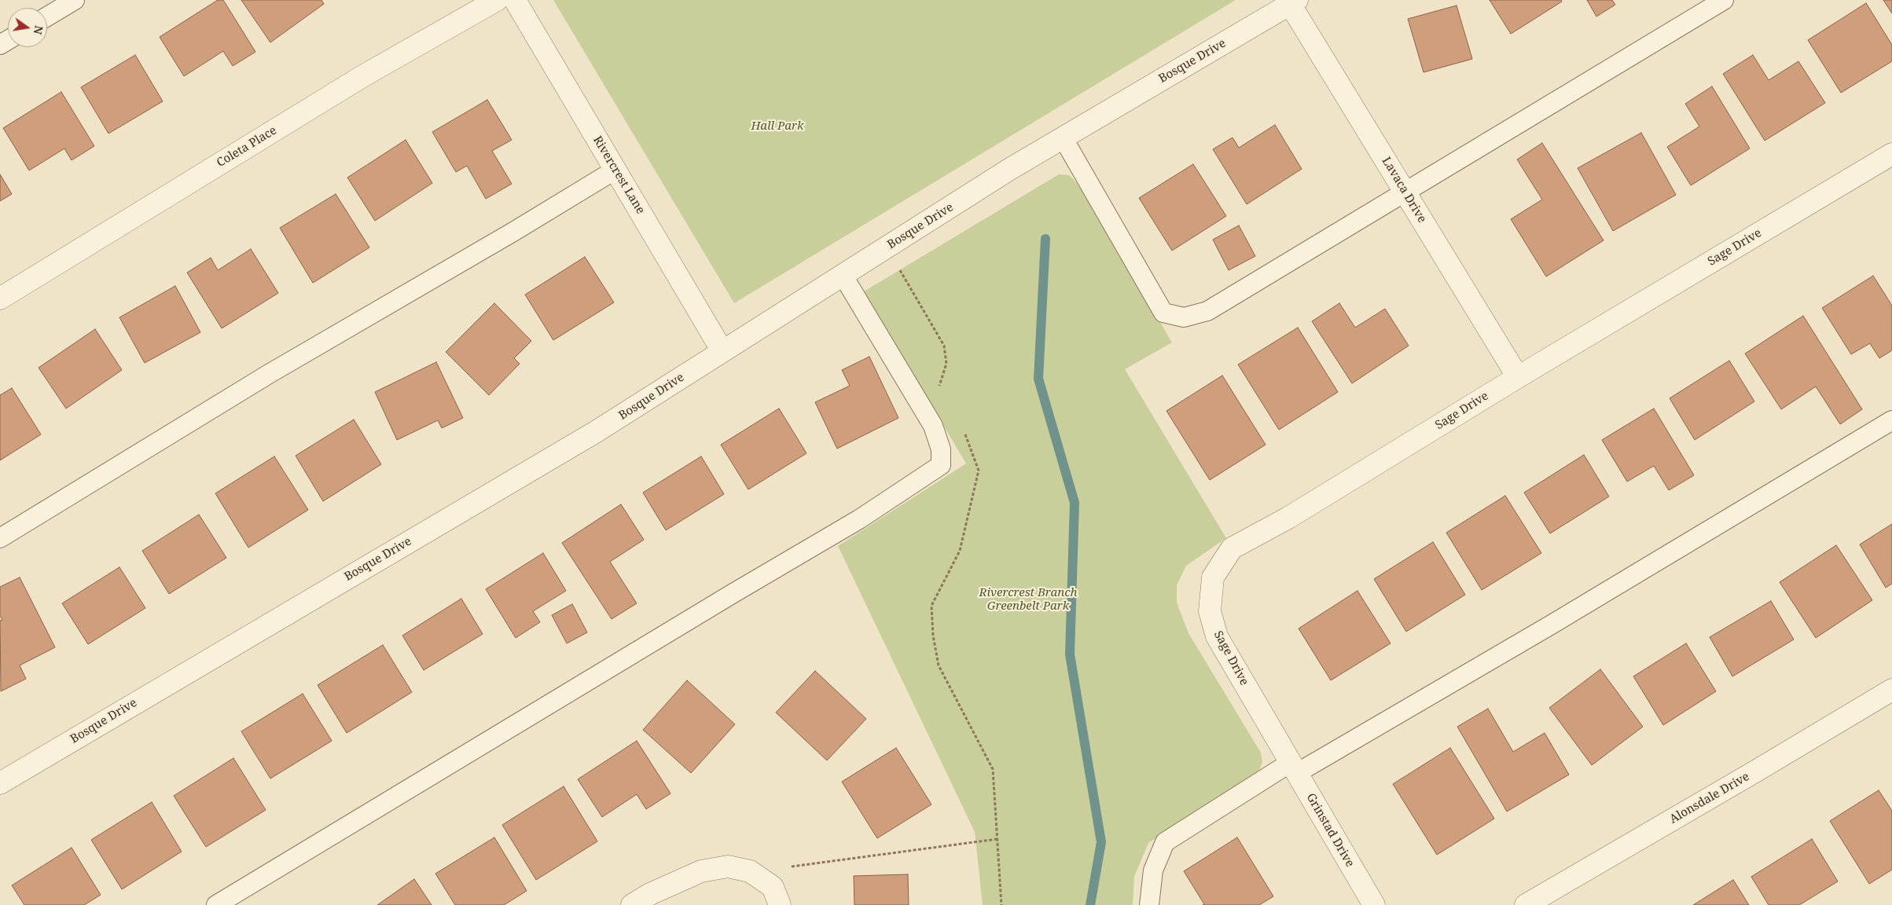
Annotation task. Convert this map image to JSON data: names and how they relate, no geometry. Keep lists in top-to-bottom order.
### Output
{
  "streets": {
    "street": [
      "Bosque Drive",
      "Coleta Place",
      "Rivercrest Lane",
      "Lavaca Drive",
      "Sage Drive",
      "Alonsdale Drive",
      "Grinstad Drive"
    ]
  },
  "crossings": [
    ["Bosque Drive", "Rivercrest Lane"],
    ["Bosque Drive", "Lavaca Drive"],
    ["Lavaca Drive", "Sage Drive"],
    ["Sage Drive", "Grinstad Drive"]
  ],
  "parks": ["Hall Park", "Rivercrest Branch Greenbelt Park"],
  "north": "right"
}
